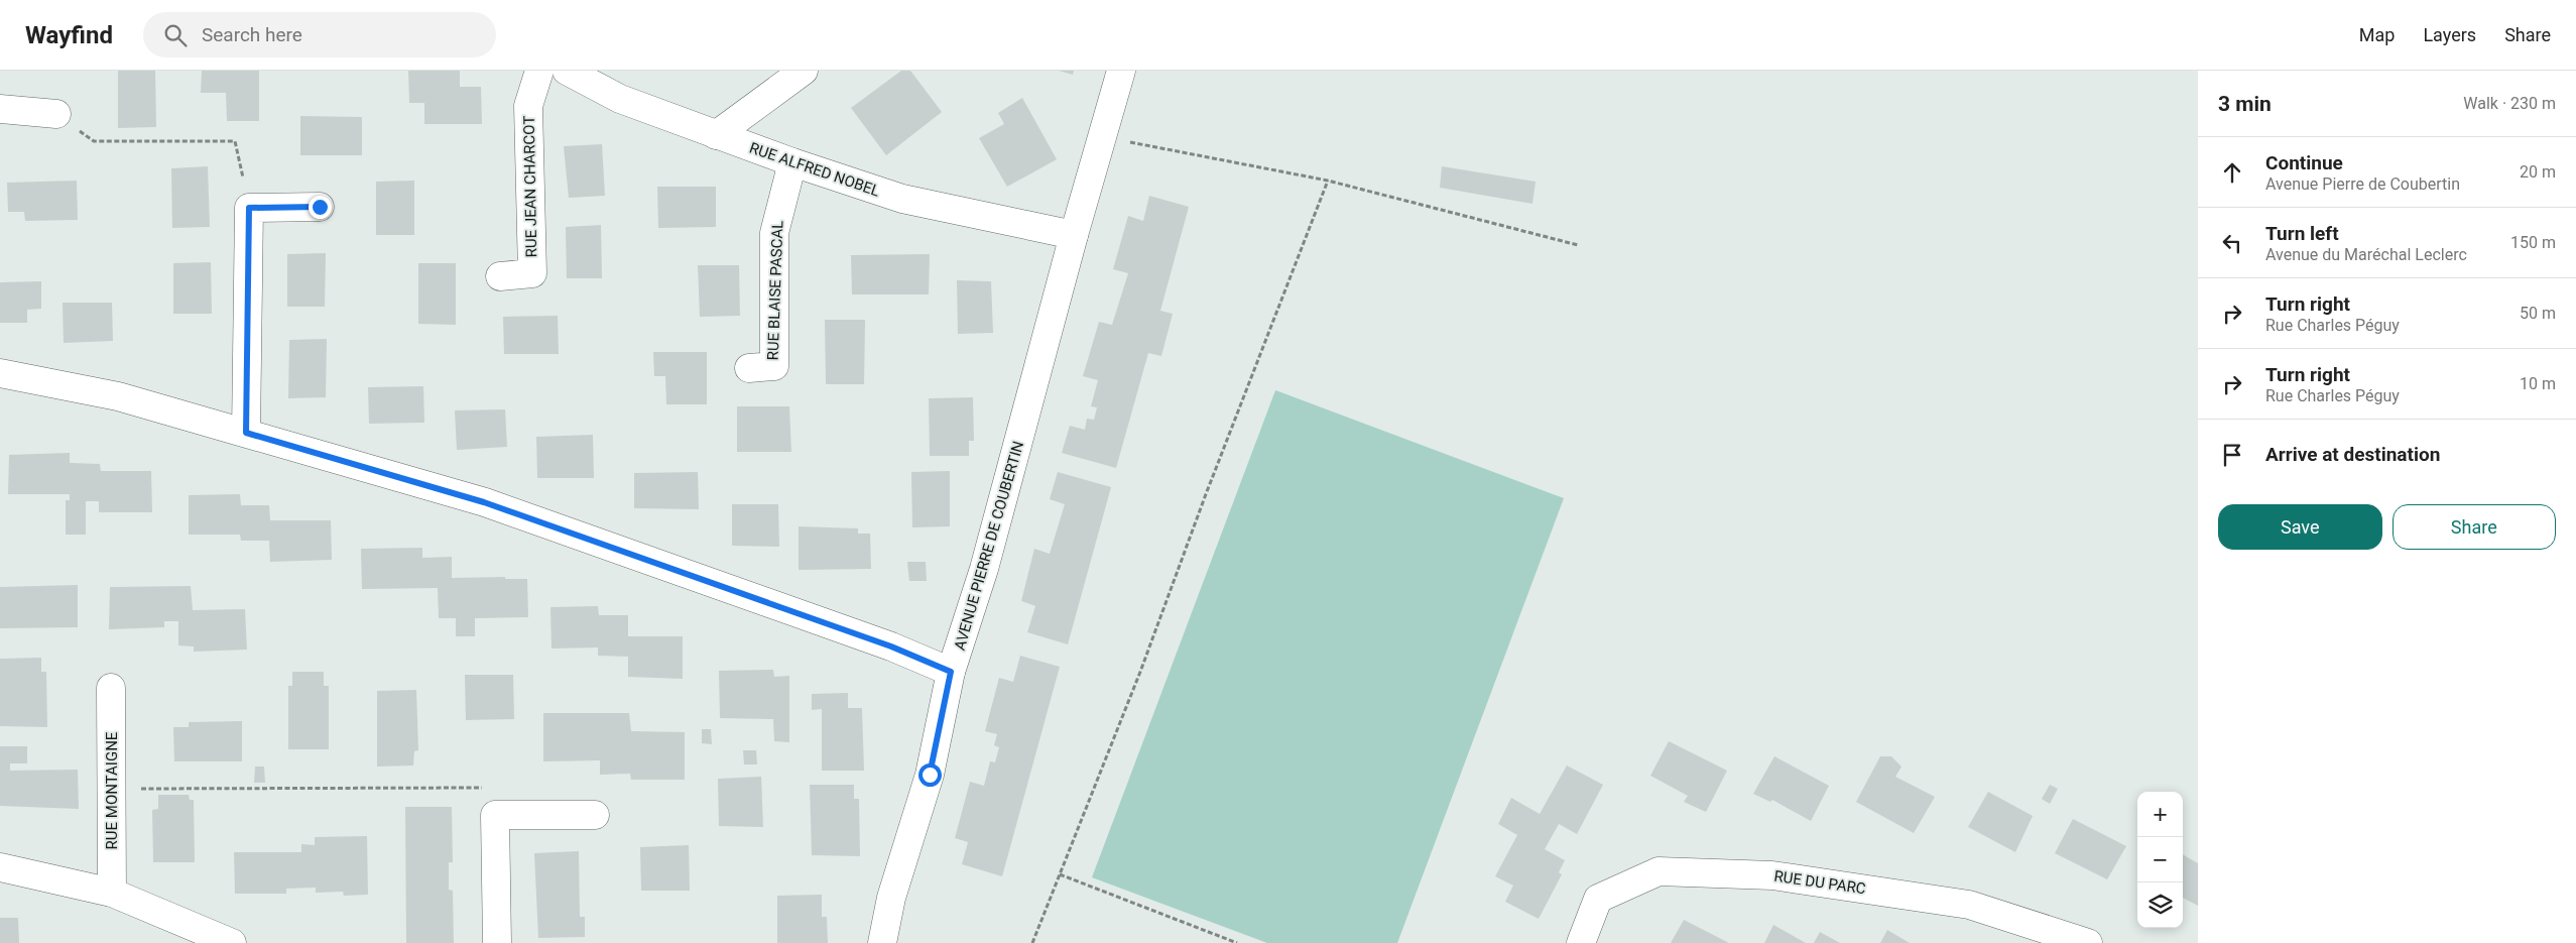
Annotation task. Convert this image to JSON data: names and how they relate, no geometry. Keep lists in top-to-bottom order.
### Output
{
  "streets": {
    "street": [
      "RUE ALFRED NOBEL",
      "RUE JEAN CHARCOT",
      "RUE BLAISE PASCAL",
      "AVENUE PIERRE DE COUBERTIN",
      "RUE MONTAIGNE",
      "RUE DU PARC"
    ]
  },
  "crossings": [
    ["RUE ALFRED NOBEL", "RUE BLAISE PASCAL"],
    ["RUE ALFRED NOBEL", "AVENUE PIERRE DE COUBERTIN"]
  ],
  "page": {
    "header": "Wayfind",
    "search": "Search here",
    "nav": ["Map", "Layers", "Share"],
    "heading": ["3 min", "Walk · 230 m"],
    "list": [
      ["Continue", "Avenue Pierre de Coubertin", "20 m"],
      ["Turn left", "Avenue du Maréchal Leclerc", "150 m"],
      ["Turn right", "Rue Charles Péguy", "50 m"],
      ["Turn right", "Rue Charles Péguy", "10 m"],
      "Arrive at destination"
    ],
    "buttons": ["Save", "Share"],
    "map_buttons": ["+", "−"]
  }
}
